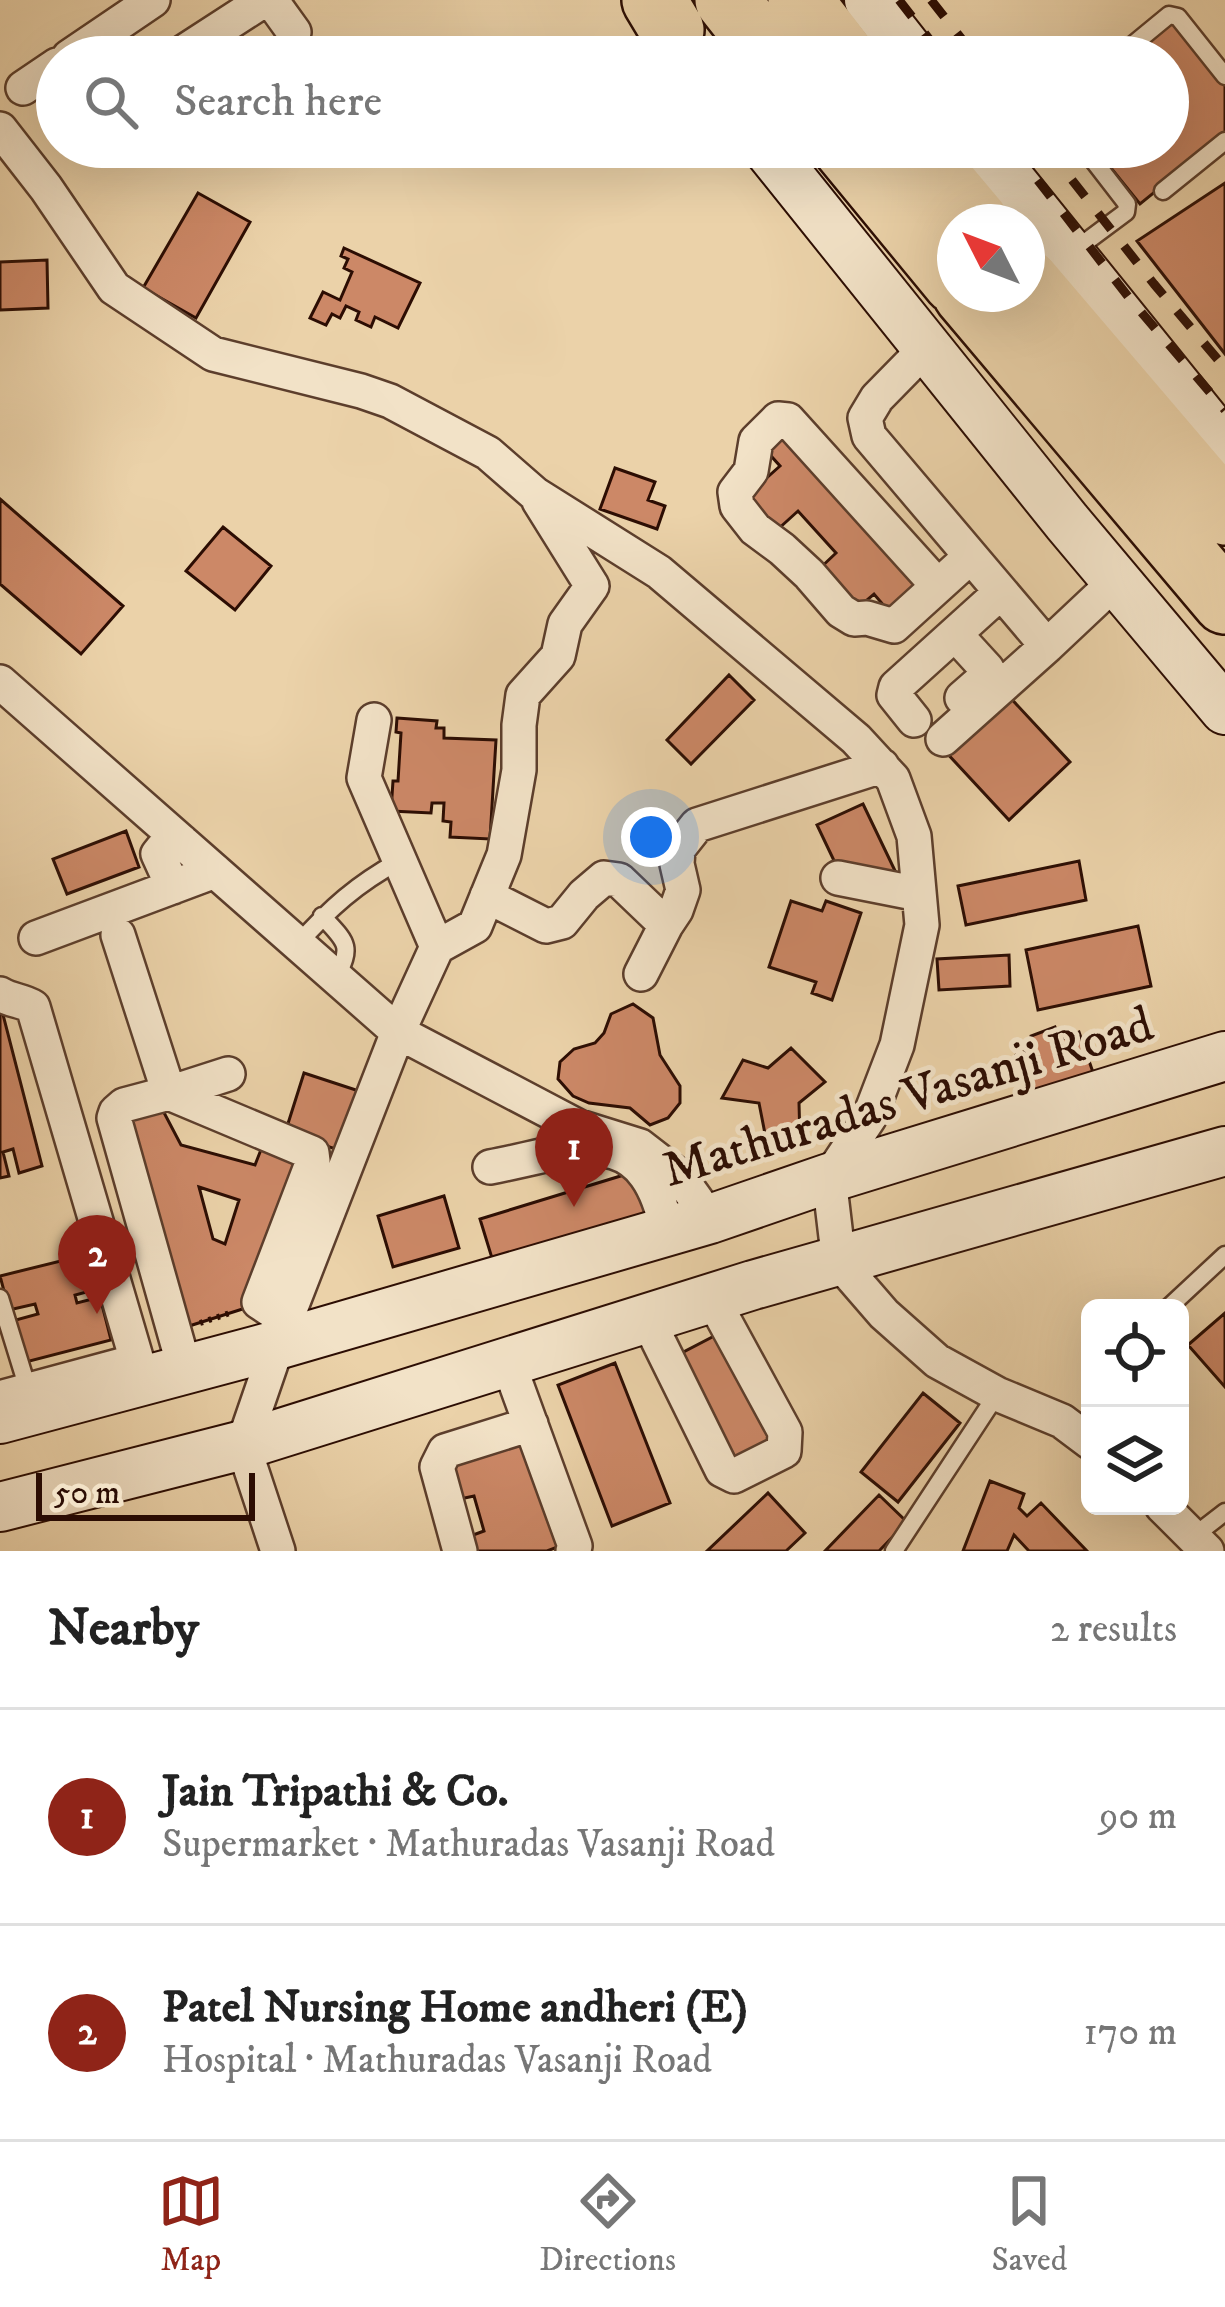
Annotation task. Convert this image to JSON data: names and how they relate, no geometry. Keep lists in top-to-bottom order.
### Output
{
  "streets": {
    "main road": ["Mathuradas Vasanji Road"]
  },
  "scale_bar": "50 m",
  "north": "top left",
  "page": {
    "search": "Search here",
    "pins": ["1", "2"],
    "scale": "50 m",
    "heading": ["Nearby", "2 results"],
    "list": [
      {
        "mark": "1",
        "name": "Jain Tripathi & Co.",
        "note": "Supermarket · Mathuradas Vasanji Road",
        "value": "90 m"
      },
      {
        "mark": "2",
        "name": "Patel Nursing Home andheri (E)",
        "note": "Hospital · Mathuradas Vasanji Road",
        "value": "170 m"
      }
    ],
    "nav": ["Map", "Directions", "Saved"]
  }
}
